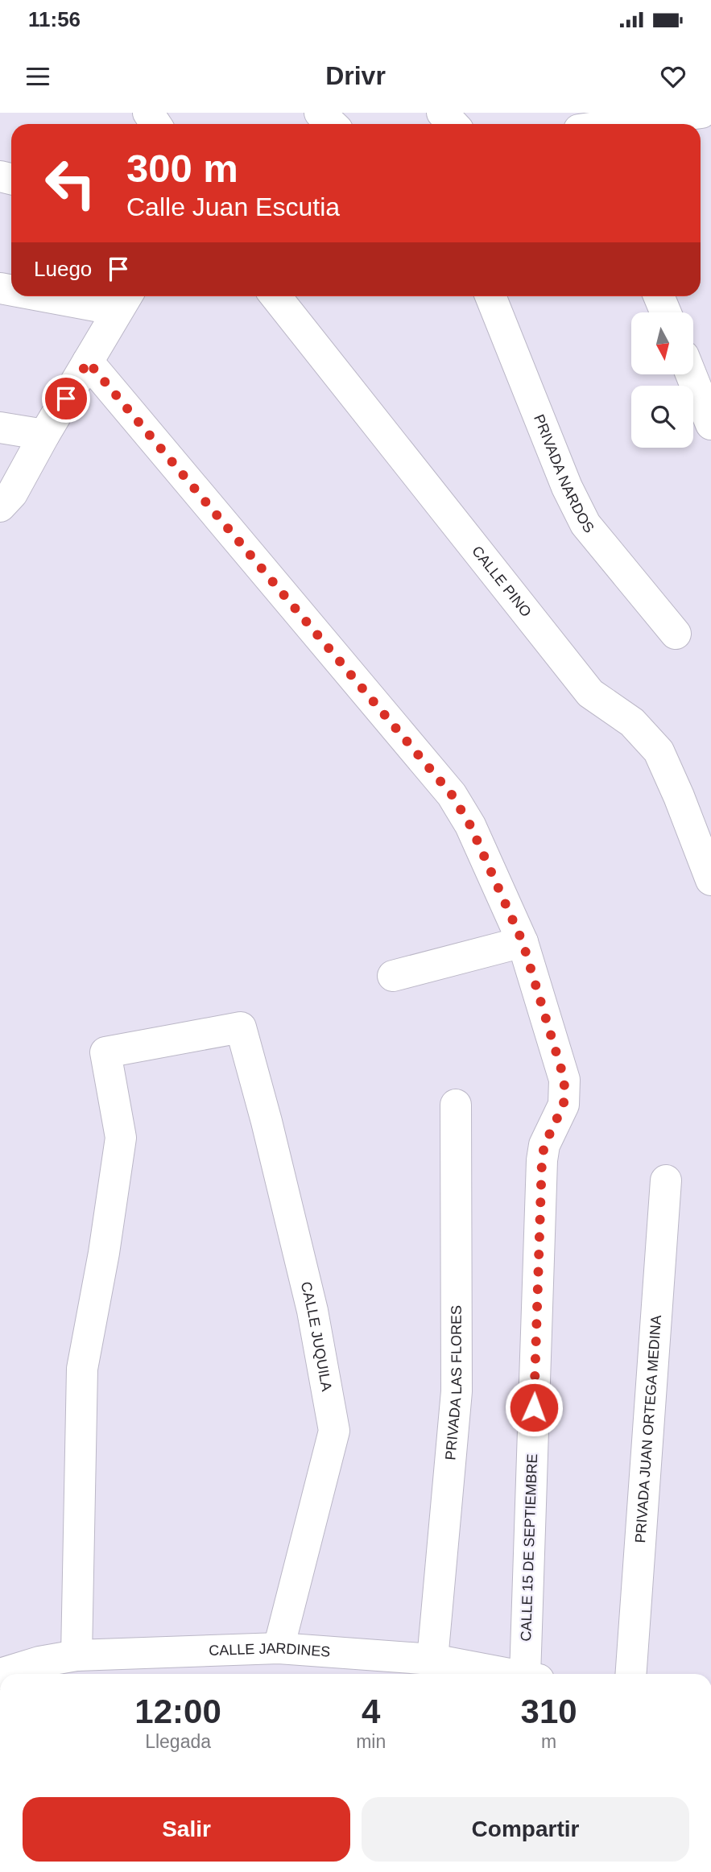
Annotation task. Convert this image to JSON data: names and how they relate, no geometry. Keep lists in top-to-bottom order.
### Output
{
  "streets": {
    "street": [
      "PRIVADA NARDOS",
      "CALLE PINO",
      "CALLE JUQUILA",
      "PRIVADA LAS FLORES",
      "PRIVADA JUAN ORTEGA MEDINA",
      "CALLE 15 DE SEPTIEMBRE",
      "CALLE JARDINES"
    ]
  },
  "crossings": [
    ["CALLE JUQUILA", "CALLE JARDINES"],
    ["PRIVADA LAS FLORES", "CALLE JARDINES"]
  ],
  "north": "bottom",
  "page": {
    "status": "11:56",
    "header": "Drivr",
    "turn": ["300 m", "Calle Juan Escutia"],
    "then": "Luego",
    "eta": [
      "12:00",
      "Llegada",
      "4",
      "min",
      "310",
      "m"
    ],
    "buttons": ["Salir", "Compartir"]
  }
}
